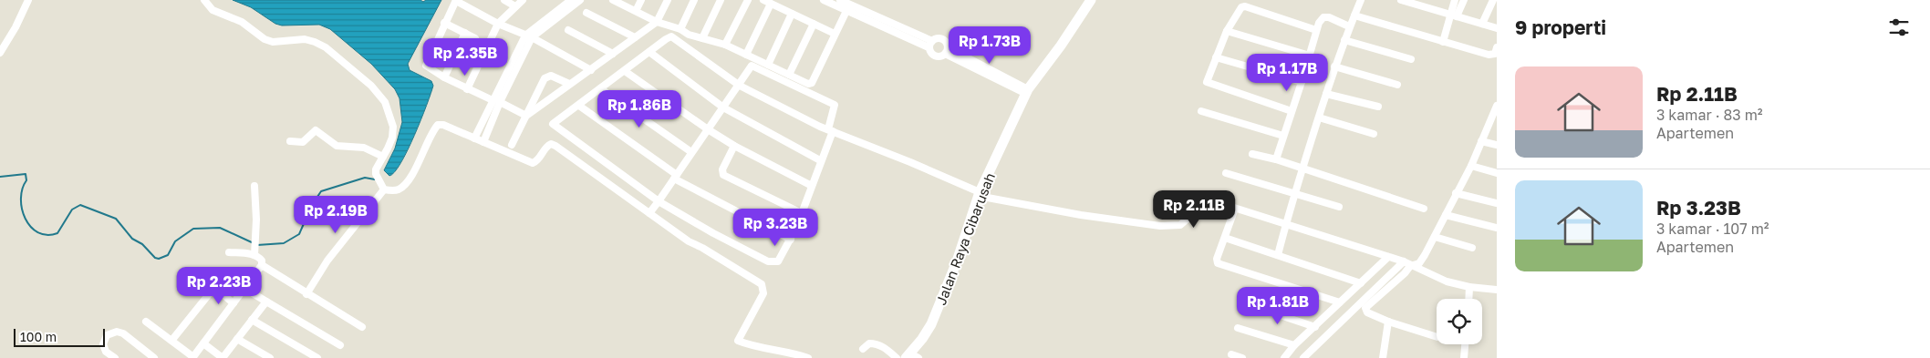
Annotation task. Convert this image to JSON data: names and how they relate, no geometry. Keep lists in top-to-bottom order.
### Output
{
  "streets": {
    "main road": ["Jalan Raya Cibarusah"]
  },
  "scale_bar": "100 m",
  "page": {
    "heading": "9 properti",
    "price": [
      "Rp 1.73B",
      "Rp 2.35B",
      "Rp 1.17B",
      "Rp 1.86B",
      "Rp 2.11B",
      "Rp 2.19B",
      "Rp 3.23B",
      "Rp 2.23B",
      "Rp 1.81B"
    ],
    "list": [
      {
        "name": "Rp 2.11B",
        "note": "3 kamar · 83 m² · Apartemen"
      },
      {
        "name": "Rp 3.23B",
        "note": "3 kamar · 107 m² · Apartemen"
      }
    ],
    "scale": "100 m"
  }
}
